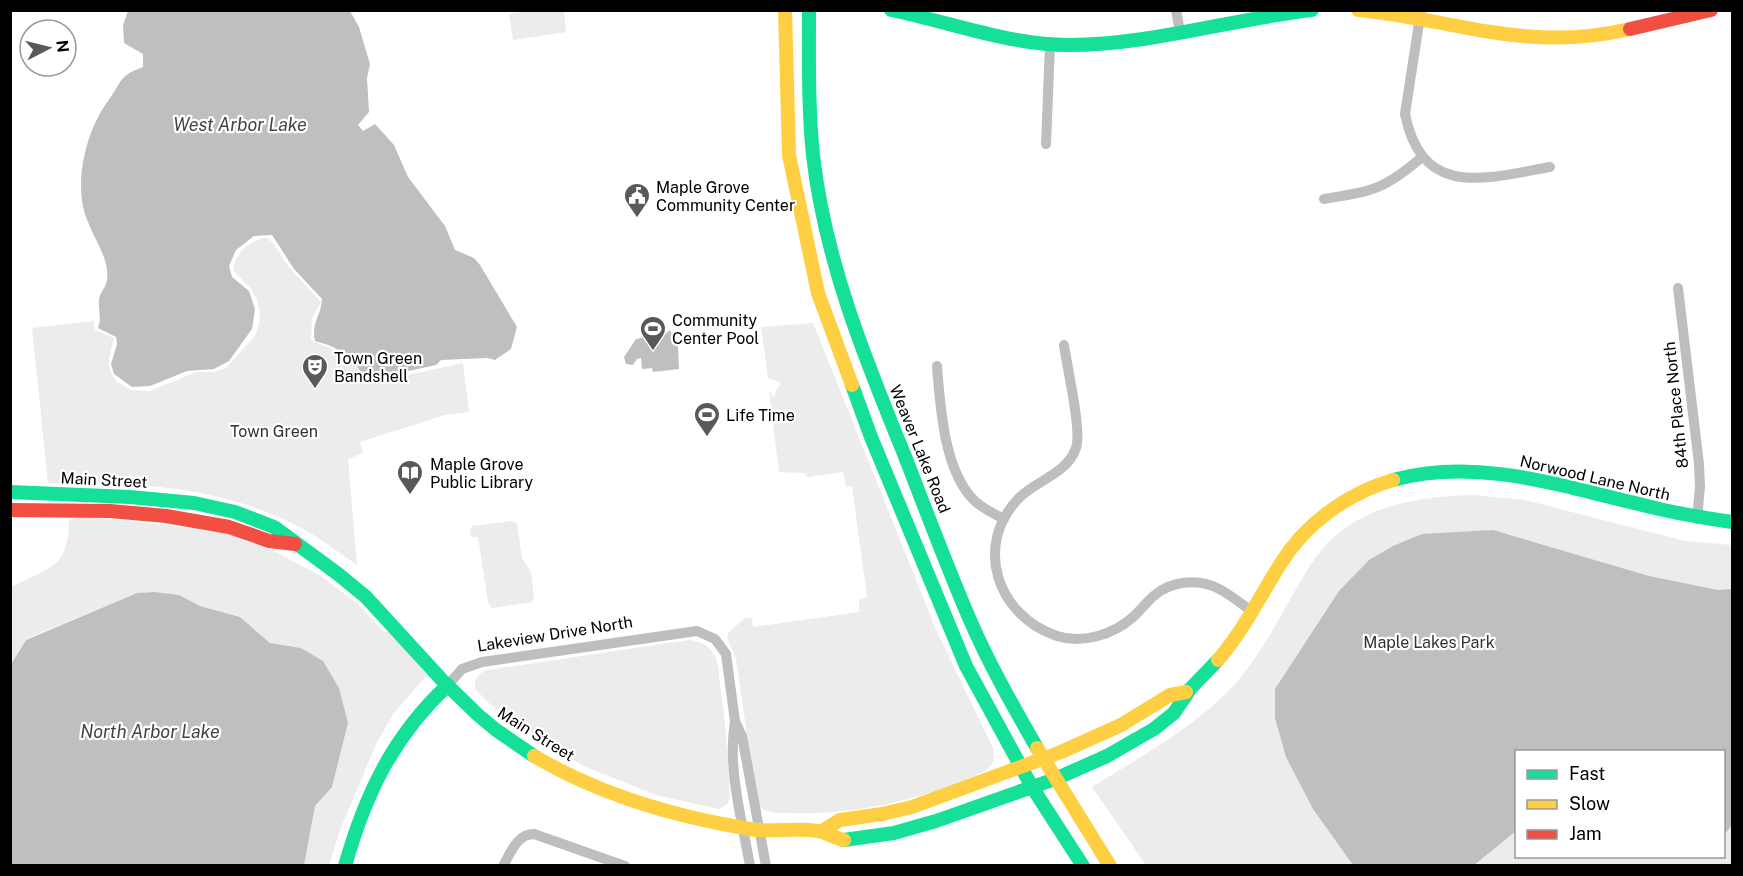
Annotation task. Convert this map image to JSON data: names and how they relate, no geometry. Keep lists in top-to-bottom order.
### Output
{
  "streets": {
    "street": [
      "84th Place North",
      "Weaver Lake Road",
      "Norwood Lane North",
      "Main Street",
      "Lakeview Drive North"
    ]
  },
  "crossings": [
    ["84th Place North", "Norwood Lane North"],
    ["Weaver Lake Road", "Norwood Lane North"],
    ["Norwood Lane North", "Main Street"],
    ["Main Street", "Lakeview Drive North"]
  ],
  "water": ["West Arbor Lake", "North Arbor Lake"],
  "parks": ["Town Green", "Maple Lakes Park"],
  "places": {
    "public building": ["Maple Grove Community Center"],
    "sports": ["Community Center Pool", "Life Time"],
    "theatre": ["Town Green Bandshell"],
    "library": ["Maple Grove Public Library"]
  },
  "legend": ["Fast", "Slow", "Jam"],
  "north": "right"
}
